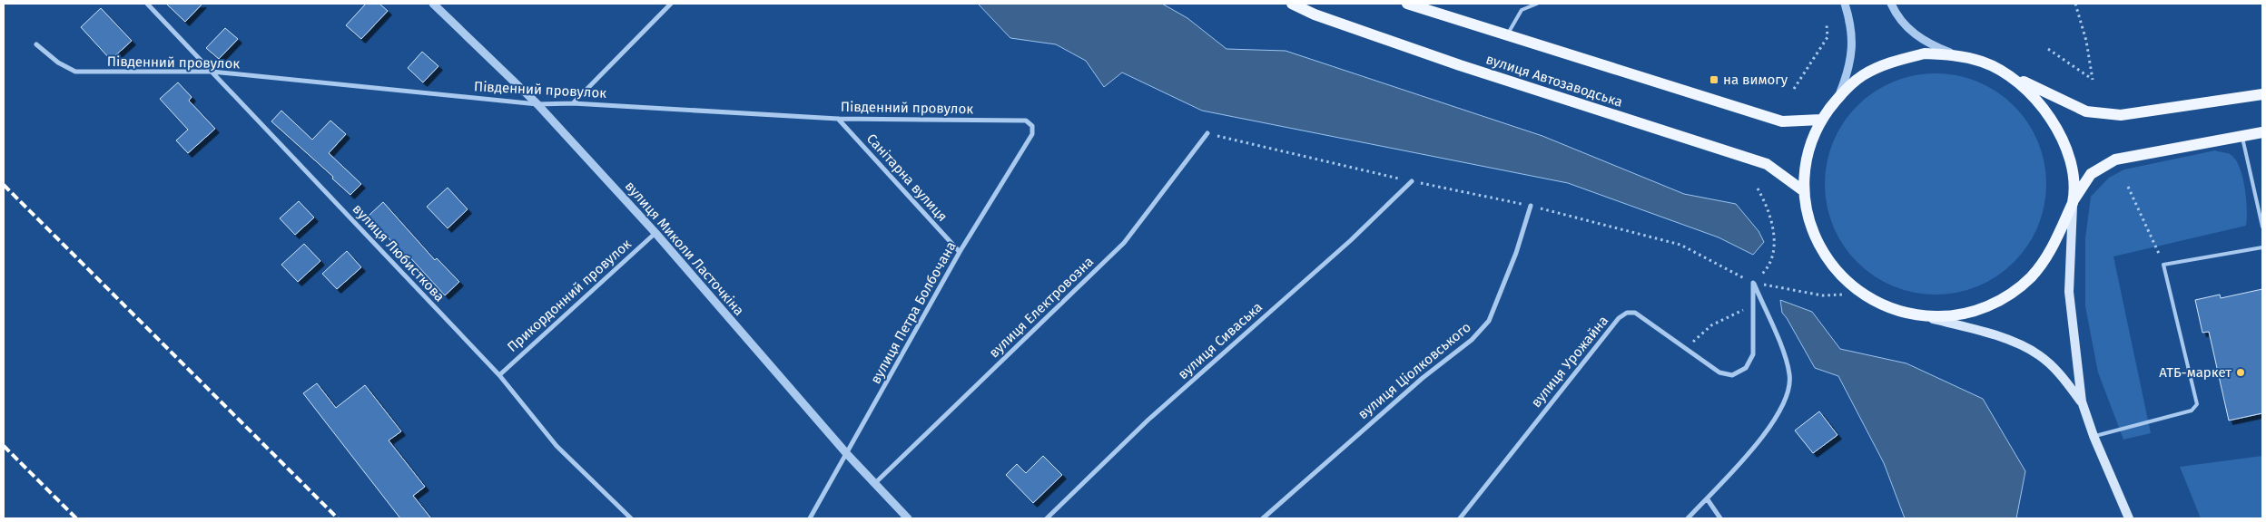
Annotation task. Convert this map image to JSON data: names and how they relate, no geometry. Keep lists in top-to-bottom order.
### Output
{
  "streets": {
    "main road": ["вулиця Автозаводська"],
    "street": [
      "Південний провулок",
      "Санітарна вулиця",
      "вулиця Миколи Ласточкіна",
      "вулиця Любисткова",
      "Прикордонний провулок",
      "вулиця Електровозна",
      "вулиця Петра Болбочана",
      "вулиця Сиваська",
      "вулиця Урожайна",
      "вулиця Ціолковського"
    ]
  },
  "crossings": [
    ["Південний провулок", "Санітарна вулиця"],
    ["Південний провулок", "вулиця Миколи Ласточкіна"],
    ["Південний провулок", "вулиця Любисткова"],
    ["Південний провулок", "вулиця Петра Болбочана"],
    ["Санітарна вулиця", "вулиця Петра Болбочана"],
    ["вулиця Миколи Ласточкіна", "Прикордонний провулок"],
    ["вулиця Миколи Ласточкіна", "вулиця Електровозна"],
    ["вулиця Миколи Ласточкіна", "вулиця Петра Болбочана"],
    ["вулиця Любисткова", "Прикордонний провулок"]
  ],
  "places": {
    "transit": ["на вимогу"],
    "other": ["АТБ-маркет"]
  }
}
